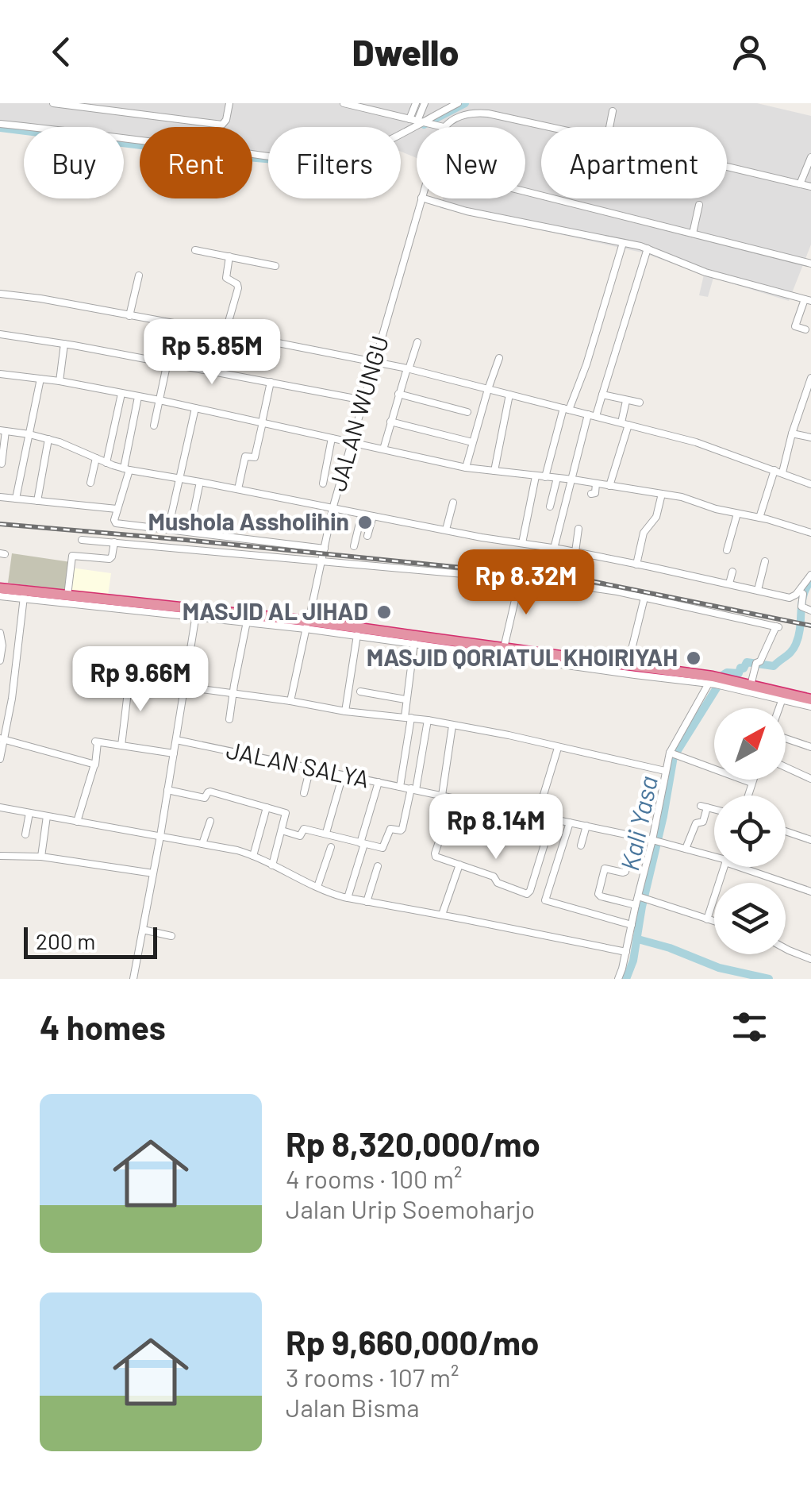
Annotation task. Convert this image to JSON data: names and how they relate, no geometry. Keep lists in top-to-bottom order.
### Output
{
  "streets": {
    "street": ["JALAN WUNGU", "JALAN SALYA"]
  },
  "water": ["Kali Yasa"],
  "places": ["Mushola Assholihin", "MASJID AL JIHAD", "MASJID QORIATUL KHOIRIYAH"],
  "scale_bar": "200 m",
  "north": "top right",
  "page": {
    "header": "Dwello",
    "chip": [
      "Buy",
      "Rent",
      "Filters",
      "New",
      "Apartment"
    ],
    "price": [
      "Rp 5.85M",
      "Rp 8.32M",
      "Rp 9.66M",
      "Rp 8.14M"
    ],
    "scale": "200 m",
    "heading": "4 homes",
    "list": [
      {
        "name": "Rp 8,320,000/mo",
        "note": "4 rooms · 100 m² · Jalan Urip Soemoharjo"
      },
      {
        "name": "Rp 9,660,000/mo",
        "note": "3 rooms · 107 m² · Jalan Bisma"
      }
    ]
  }
}
